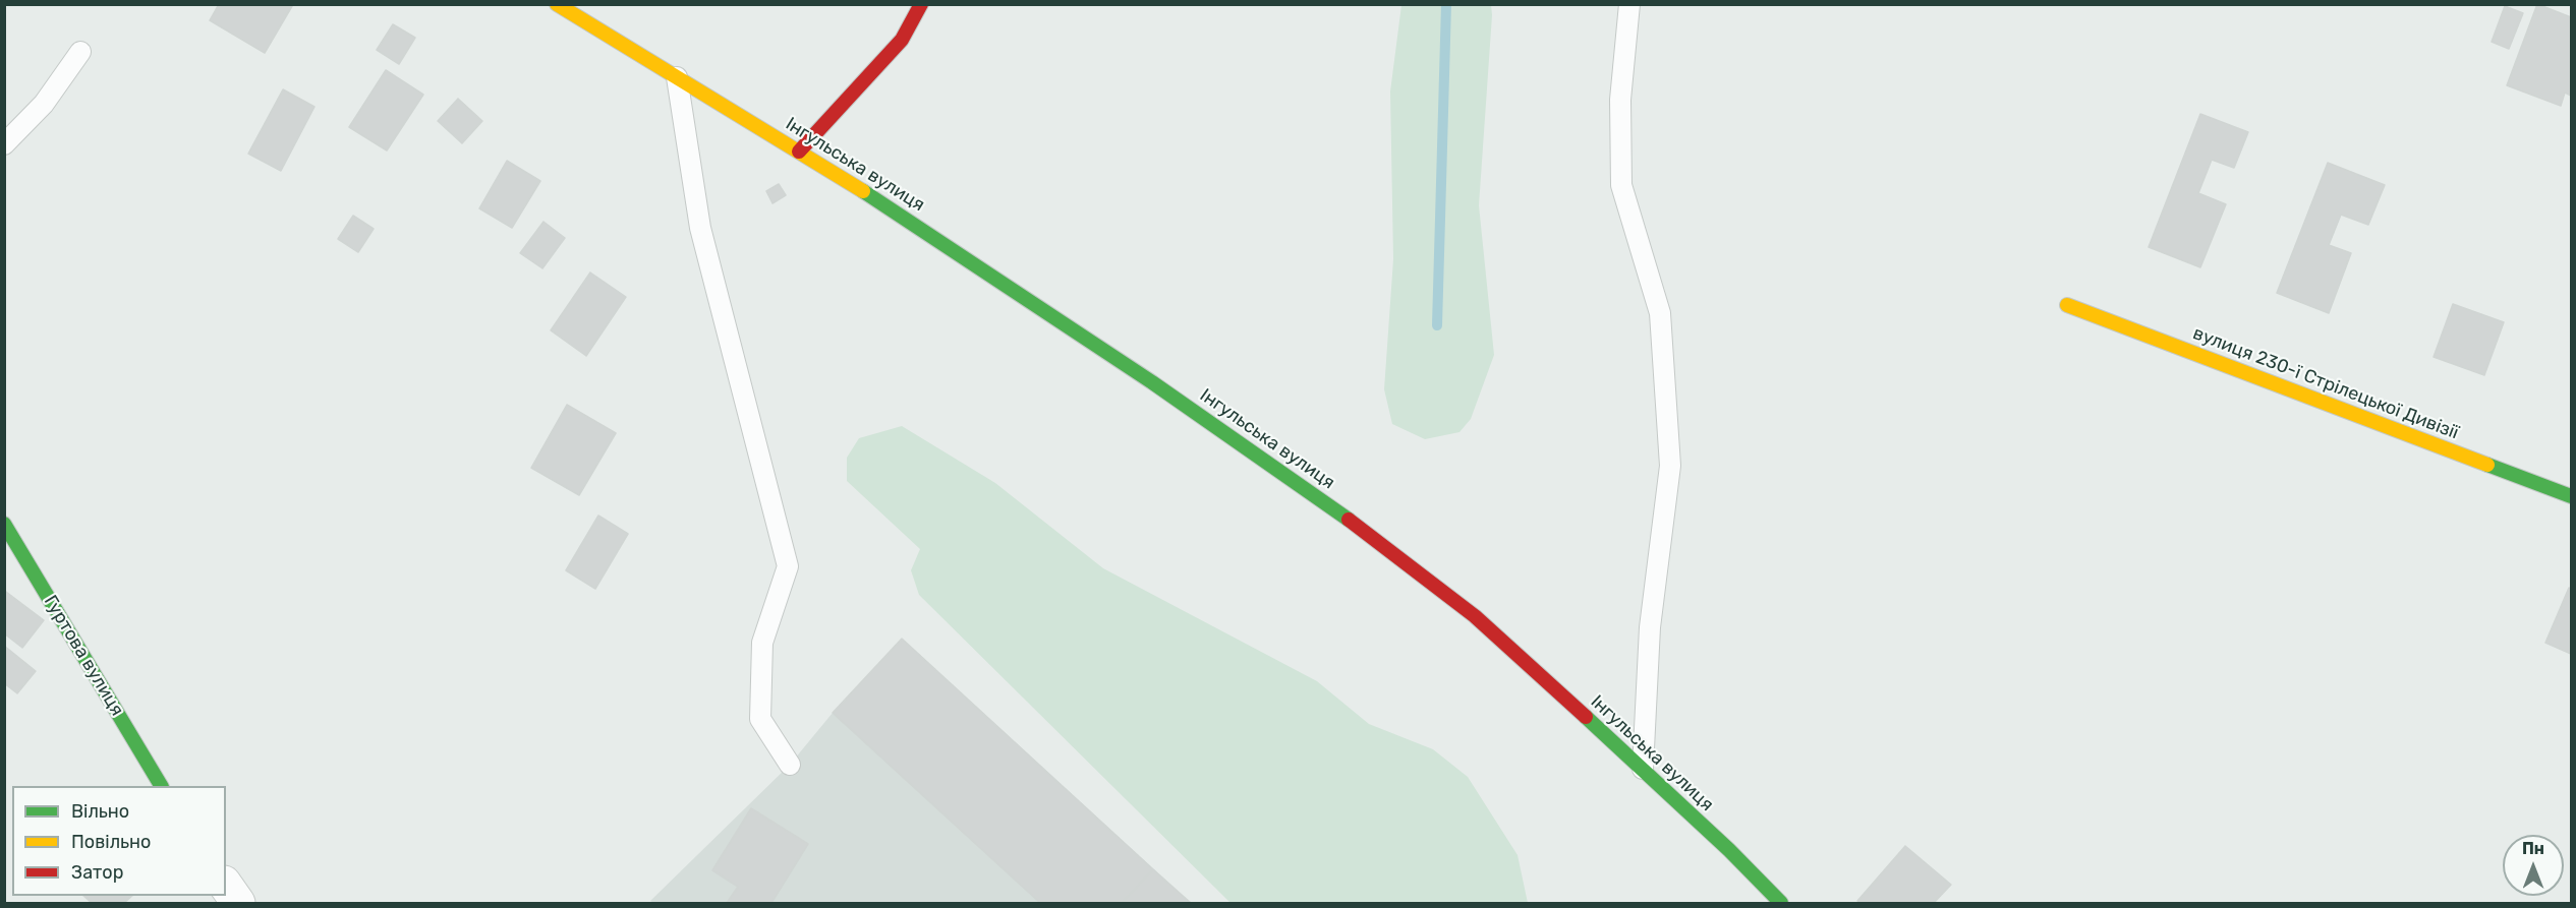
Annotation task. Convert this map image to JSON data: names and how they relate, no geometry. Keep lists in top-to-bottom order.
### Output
{
  "streets": {
    "street": ["Інгульська вулиця", "вулиця 230-ї Стрілецької Дивізії", "Гуртова вулиця"]
  },
  "legend": ["Вільно", "Повільно", "Затор"],
  "north": "top"
}
